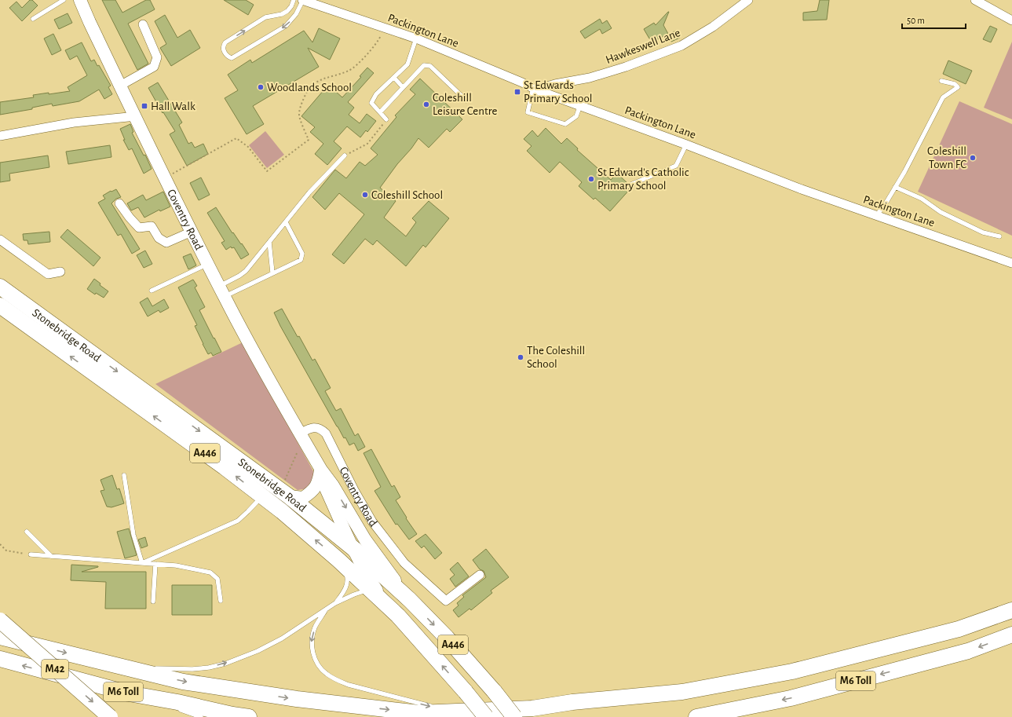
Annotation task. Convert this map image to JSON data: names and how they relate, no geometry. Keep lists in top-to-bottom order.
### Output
{
  "streets": {
    "highway": [
      "Stonebridge Road",
      "A446",
      "M42",
      "M6 Toll"
    ],
    "main road": ["Coventry Road"],
    "street": ["Packington Lane", "Hawkeswell Lane"]
  },
  "crossings": [
    ["Packington Lane", "Hawkeswell Lane"]
  ],
  "places": {
    "other": [
      "Woodlands School",
      "Coleshill Leisure Centre",
      "Coleshill Town FC",
      "St Edward's Catholic Primary School",
      "Coleshill School",
      "The Coleshill School"
    ],
    "transit": ["St Edwards Primary School", "Hall Walk"]
  },
  "scale_bar": "50 m"
}
